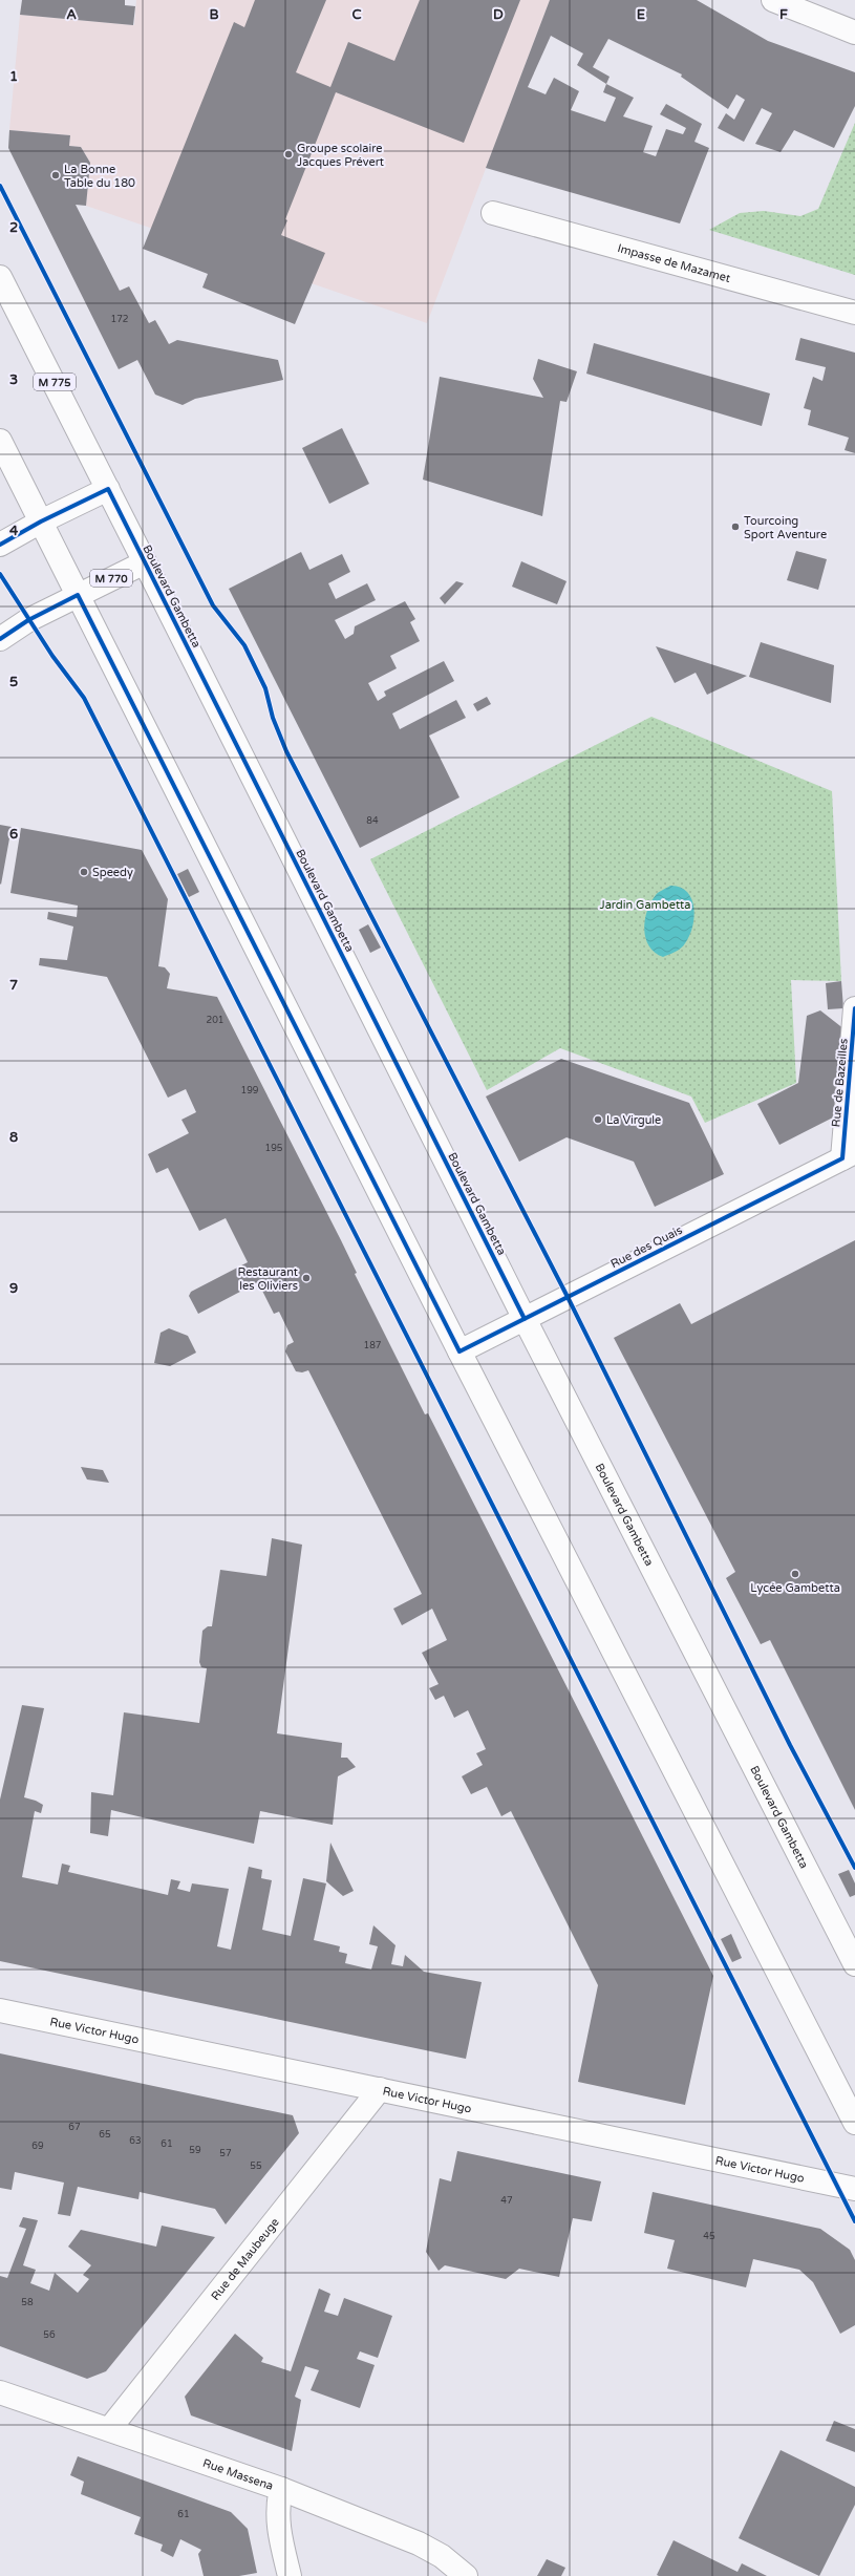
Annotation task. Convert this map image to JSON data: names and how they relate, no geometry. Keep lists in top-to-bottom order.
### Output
{
  "streets": {
    "main road": [
      "Impasse de Mazamet",
      "M 775",
      "M 770",
      "Boulevard Gambetta",
      "Rue de Bazeilles",
      "Rue des Quais",
      "Rue Victor Hugo",
      "Rue de Maubeuge",
      "Rue Massena"
    ]
  },
  "crossings": [
    ["M 770", "Boulevard Gambetta"],
    ["Boulevard Gambetta", "Rue des Quais"],
    ["Rue de Bazeilles", "Rue des Quais"],
    ["Rue Victor Hugo", "Rue de Maubeuge"],
    ["Rue de Maubeuge", "Rue Massena"]
  ],
  "parks": ["Jardin Gambetta"],
  "places": [
    "Groupe scolaire Jacques Prévert",
    "La Bonne Table du 180",
    "Tourcoing Sport Aventure",
    "Speedy",
    "La Virgule",
    "Restaurant les Oliviers",
    "Lycée Gambetta"
  ],
  "house_numbers": [
    "172",
    "84",
    "201",
    "199",
    "195",
    "187",
    "67",
    "65",
    "63",
    "61",
    "69",
    "59",
    "57",
    "55",
    "47",
    "45",
    "58",
    "56",
    "61"
  ],
  "grid": {
    "columns": [
      "A",
      "B",
      "C",
      "D",
      "E",
      "F"
    ],
    "rows": [
      "1",
      "2",
      "3",
      "4",
      "5",
      "6",
      "7",
      "8",
      "9"
    ]
  }
}
